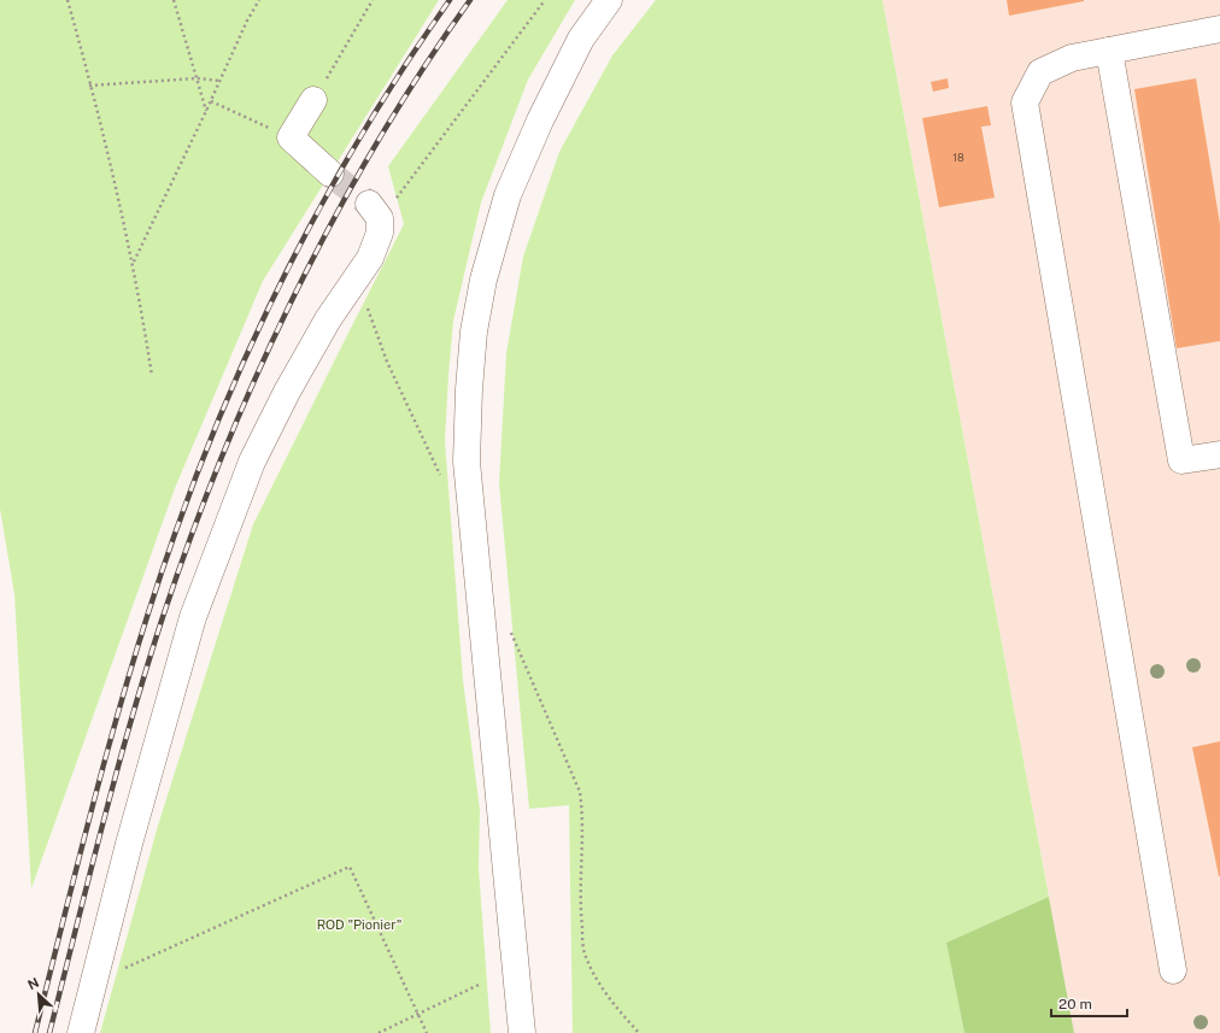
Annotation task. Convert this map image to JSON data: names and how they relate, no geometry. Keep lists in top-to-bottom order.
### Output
{
  "parks": ["ROD \"Pionier\""],
  "house_numbers": ["18"],
  "scale_bar": "20 m",
  "north": "top left"
}
